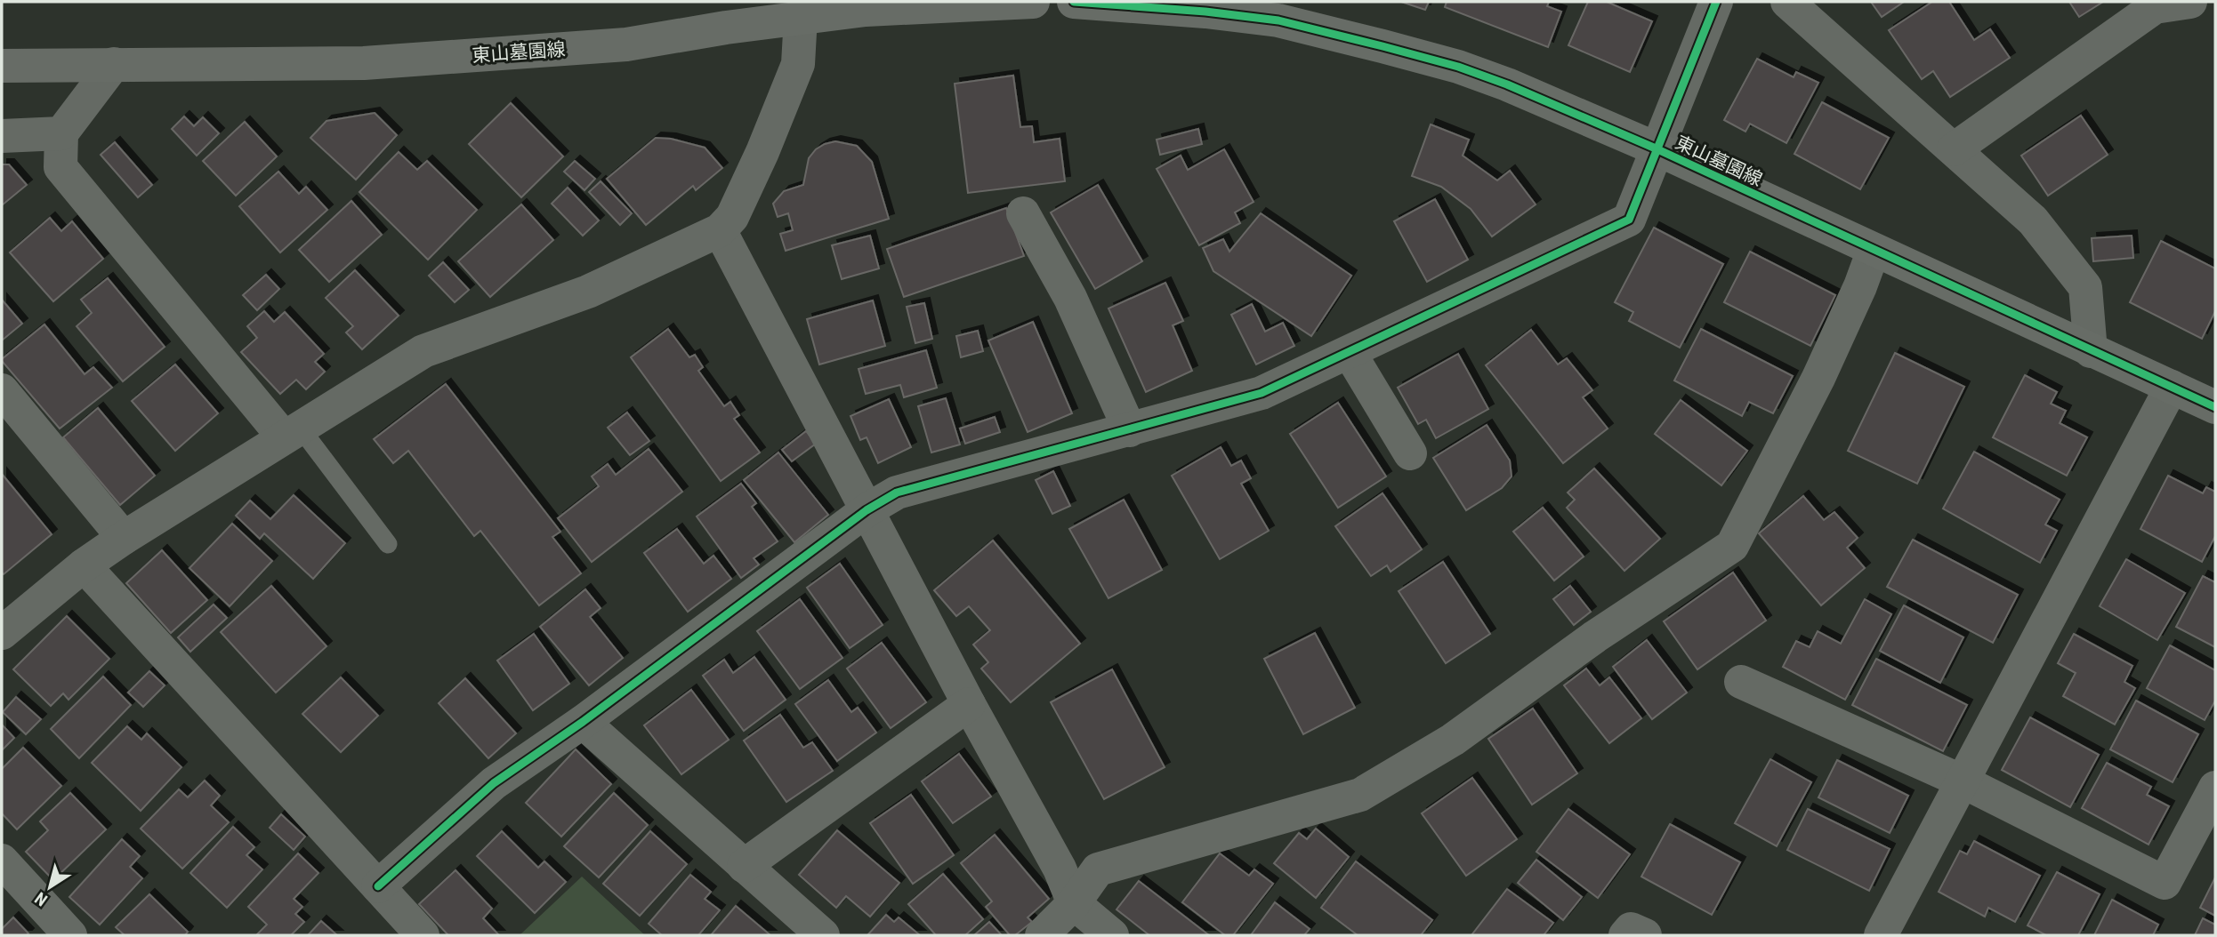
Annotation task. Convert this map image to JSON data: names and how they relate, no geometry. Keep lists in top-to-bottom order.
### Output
{
  "streets": {
    "street": ["東山墓園線"]
  },
  "north": "bottom left"
}
